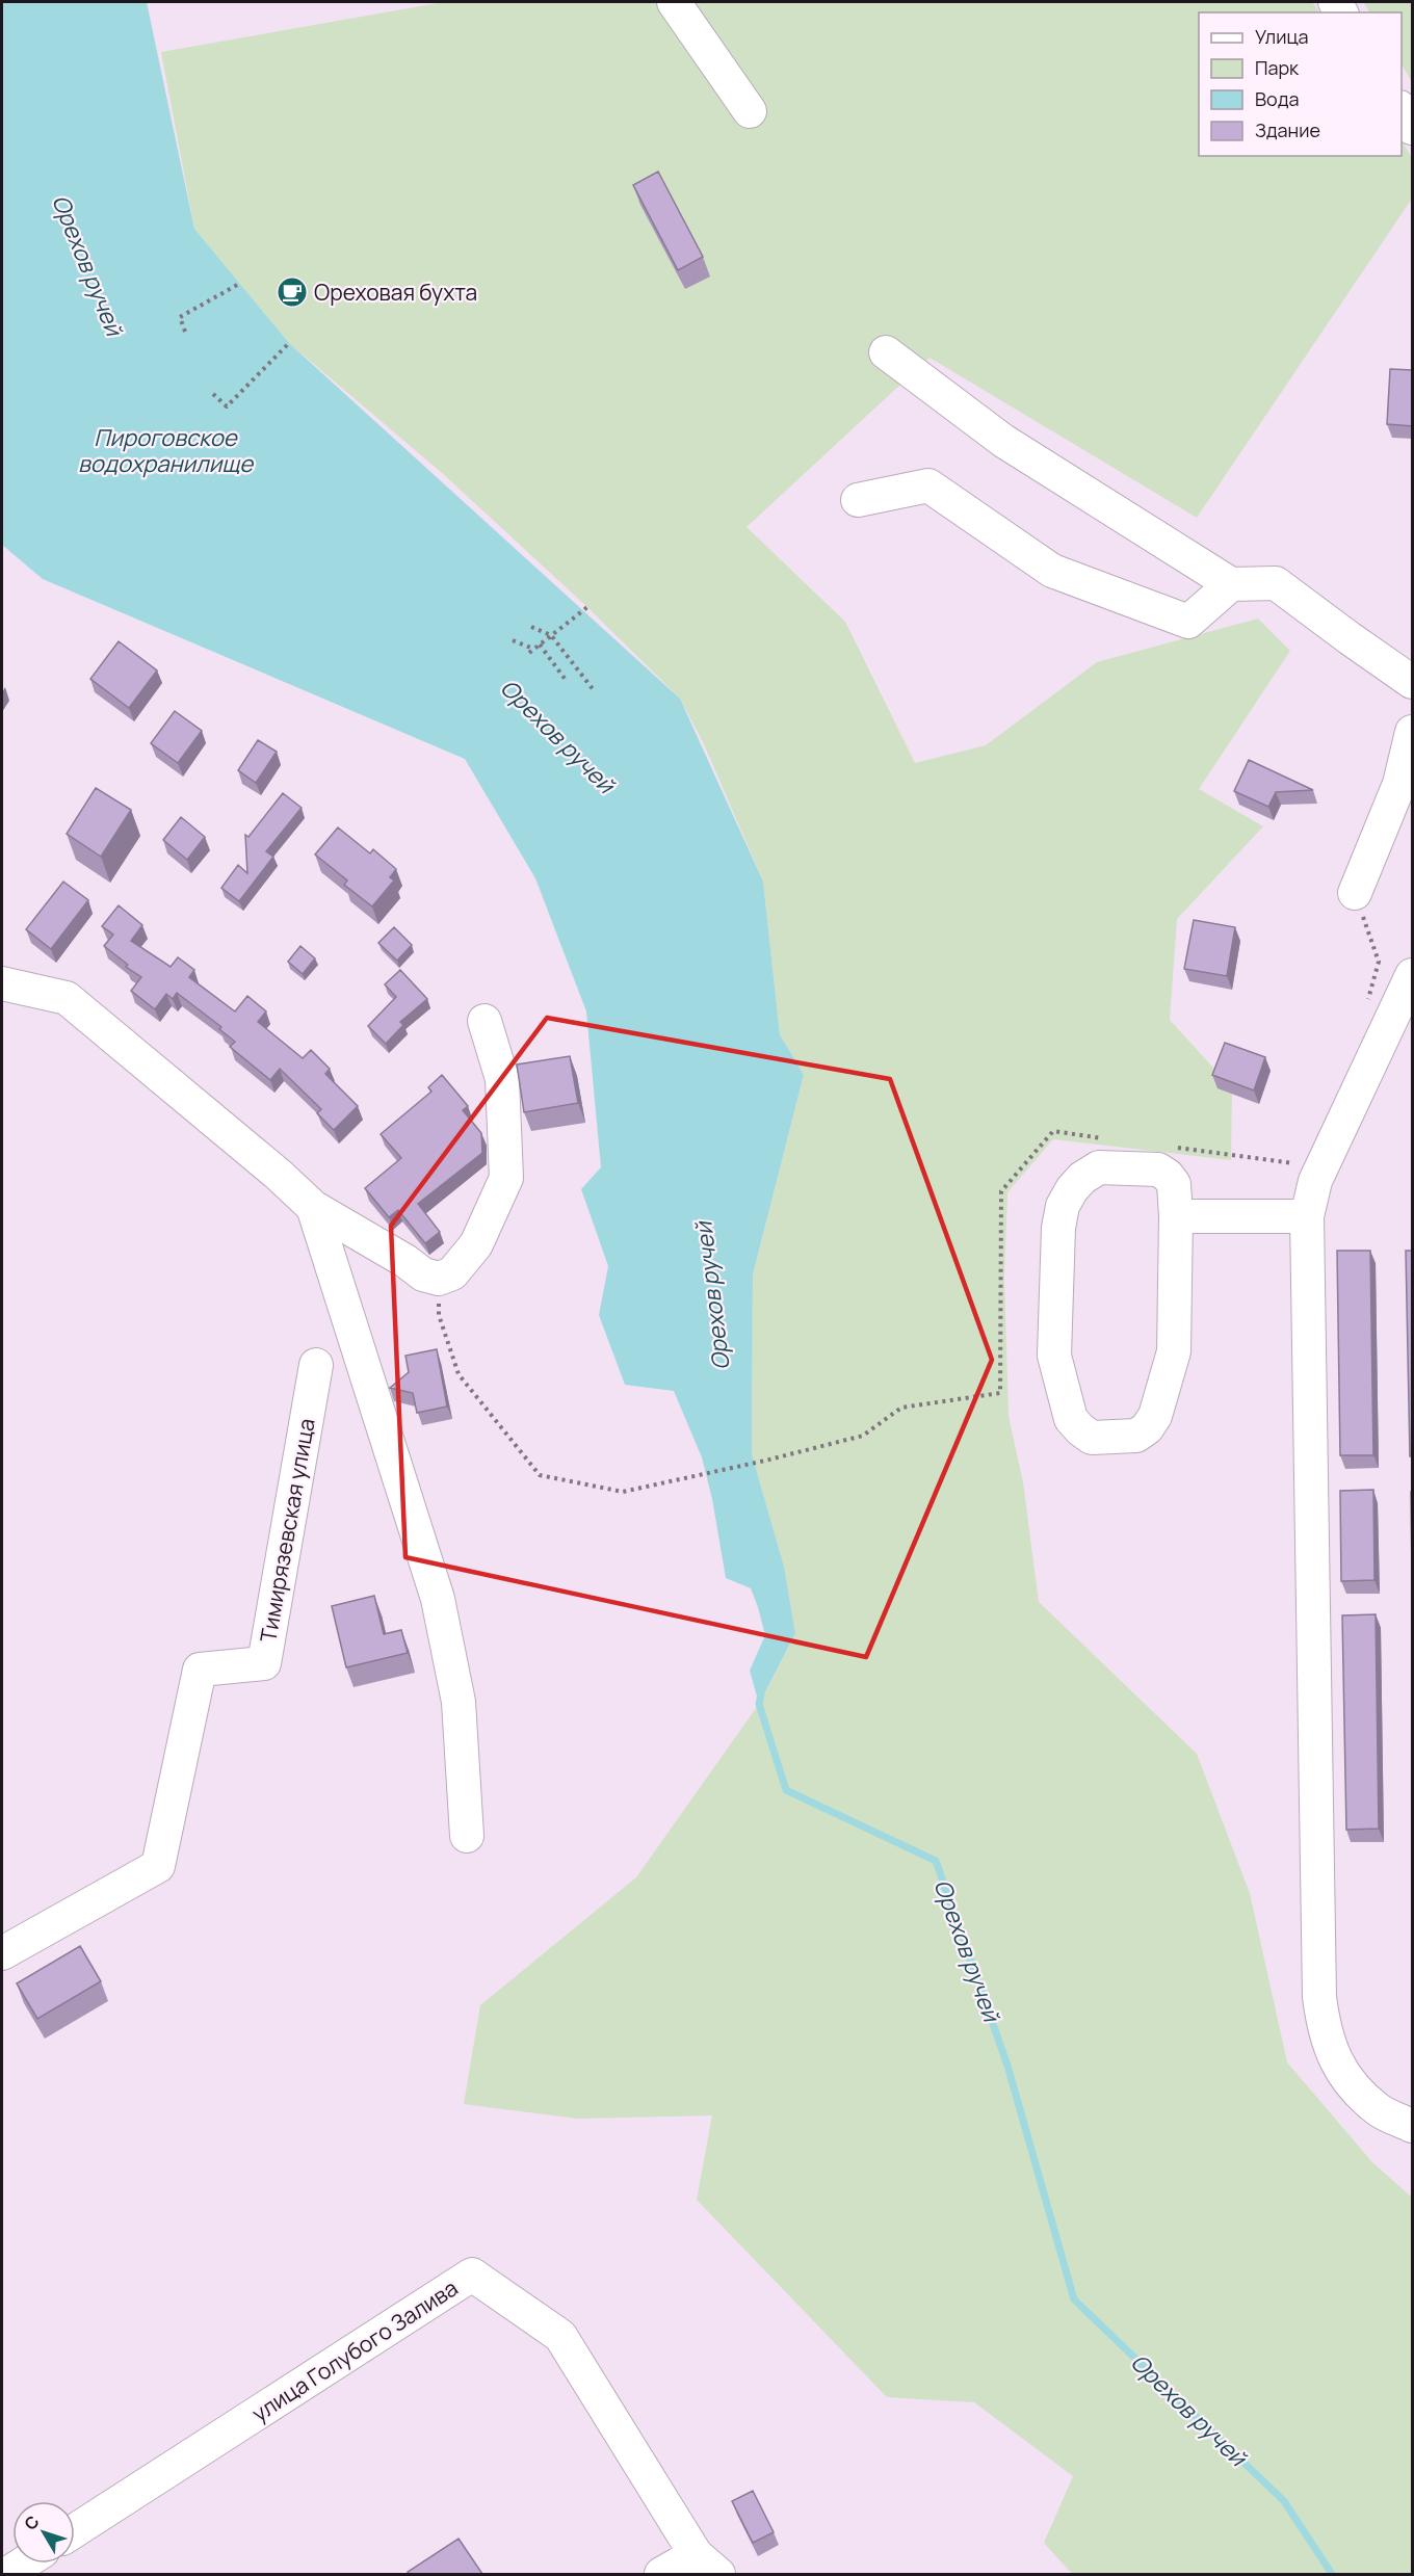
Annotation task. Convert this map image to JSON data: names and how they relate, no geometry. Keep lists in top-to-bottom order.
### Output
{
  "streets": {
    "street": ["Тимирязевская улица", "улица Голубого Залива"]
  },
  "water": ["Орехов ручей", "Пироговское водохранилище"],
  "places": {
    "cafe": ["Ореховая бухта"]
  },
  "legend": [
    "Улица",
    "Парк",
    "Вода",
    "Здание"
  ],
  "north": "top left"
}
